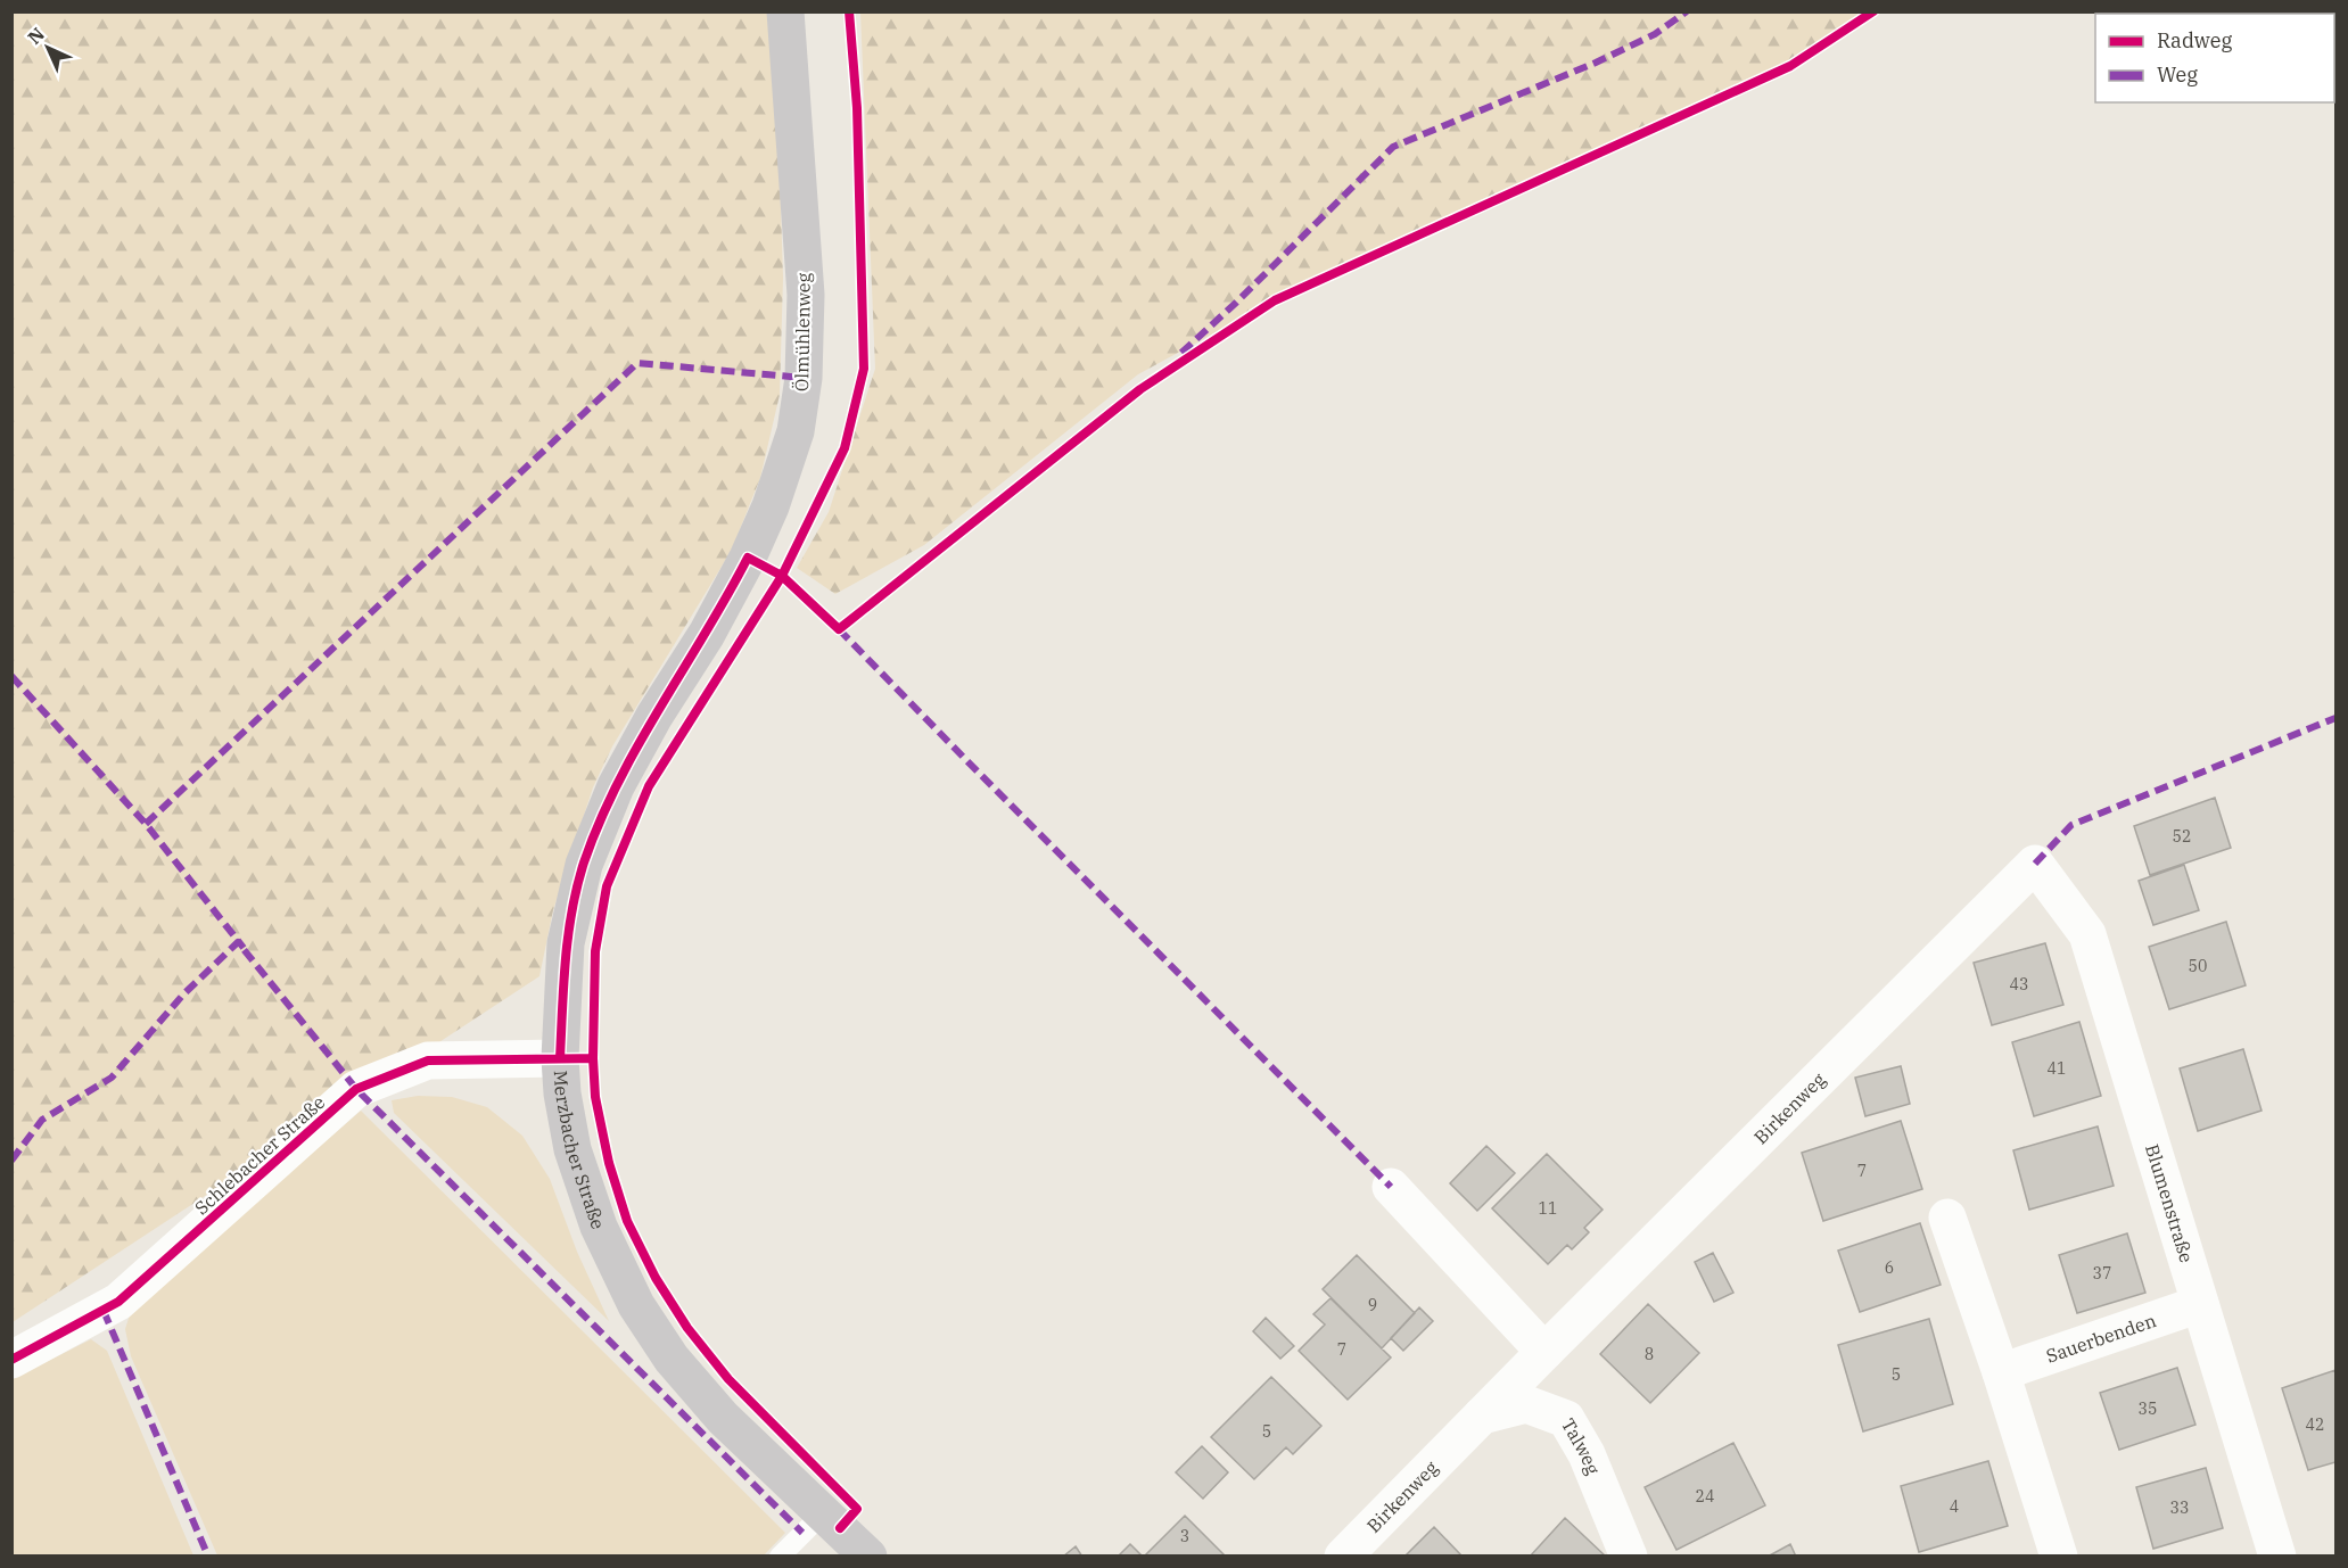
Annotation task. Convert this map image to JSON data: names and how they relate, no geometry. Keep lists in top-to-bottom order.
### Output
{
  "streets": {
    "main road": ["Ölmühlenweg", "Merzbacher Straße"],
    "street": [
      "Birkenweg",
      "Schlebacher Straße",
      "Blumenstraße",
      "Sauerbenden",
      "Talweg"
    ]
  },
  "crossings": [
    ["Ölmühlenweg", "Merzbacher Straße"],
    ["Birkenweg", "Blumenstraße"],
    ["Birkenweg", "Talweg"],
    ["Merzbacher Straße", "Schlebacher Straße"],
    ["Blumenstraße", "Sauerbenden"]
  ],
  "house_numbers": [
    "52",
    "50",
    "43",
    "41",
    "7",
    "11",
    "6",
    "37",
    "9",
    "7",
    "8",
    "5",
    "35",
    "42",
    "5",
    "24",
    "4",
    "33",
    "3"
  ],
  "legend": ["Radweg", "Weg"],
  "north": "top left"
}
